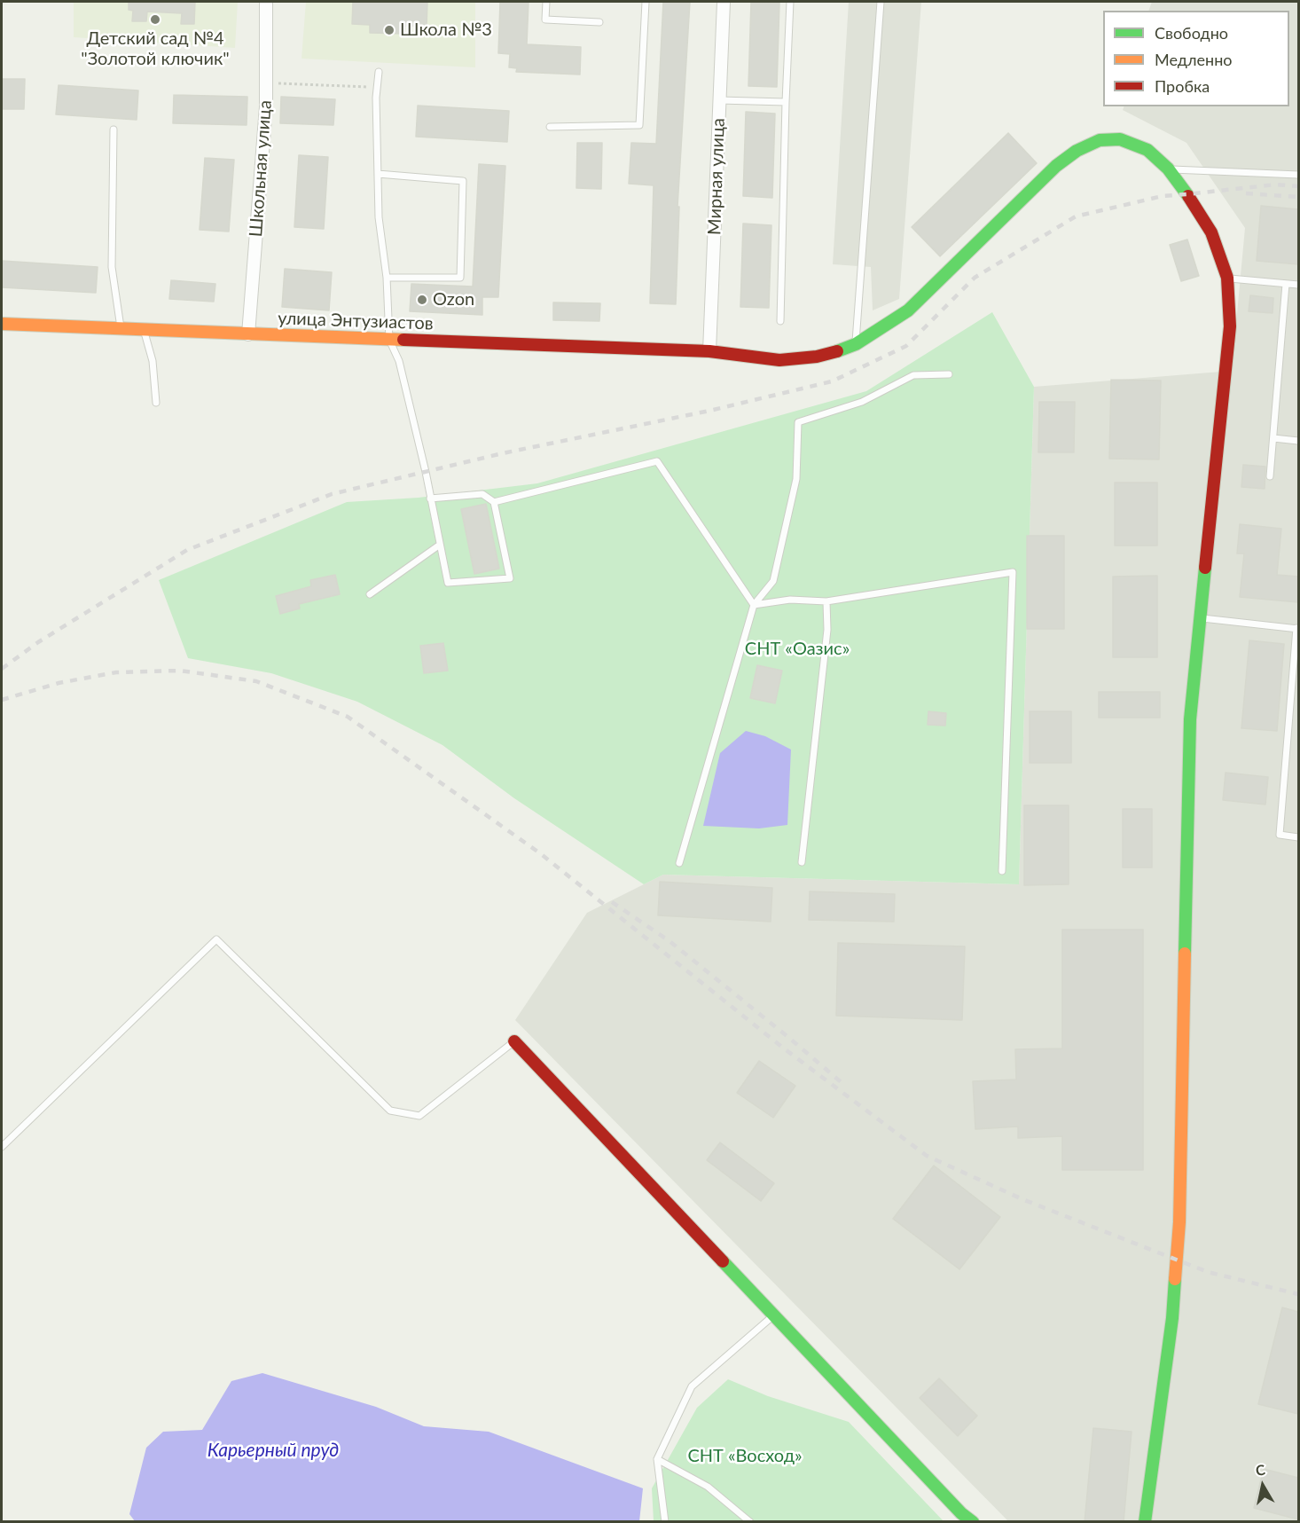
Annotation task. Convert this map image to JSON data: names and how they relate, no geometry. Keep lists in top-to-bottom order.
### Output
{
  "streets": {
    "street": ["Школьная улица", "Мирная улица", "улица Энтузиастов"]
  },
  "crossings": [
    ["Школьная улица", "улица Энтузиастов"],
    ["Мирная улица", "улица Энтузиастов"]
  ],
  "water": ["Карьерный пруд"],
  "parks": ["СНТ «Оазис»", "СНТ «Восход»"],
  "places": ["Детский сад №4 \"Золотой ключик\"", "Школа №3", "Ozon"],
  "legend": ["Свободно", "Медленно", "Пробка"],
  "north": "top"
}
